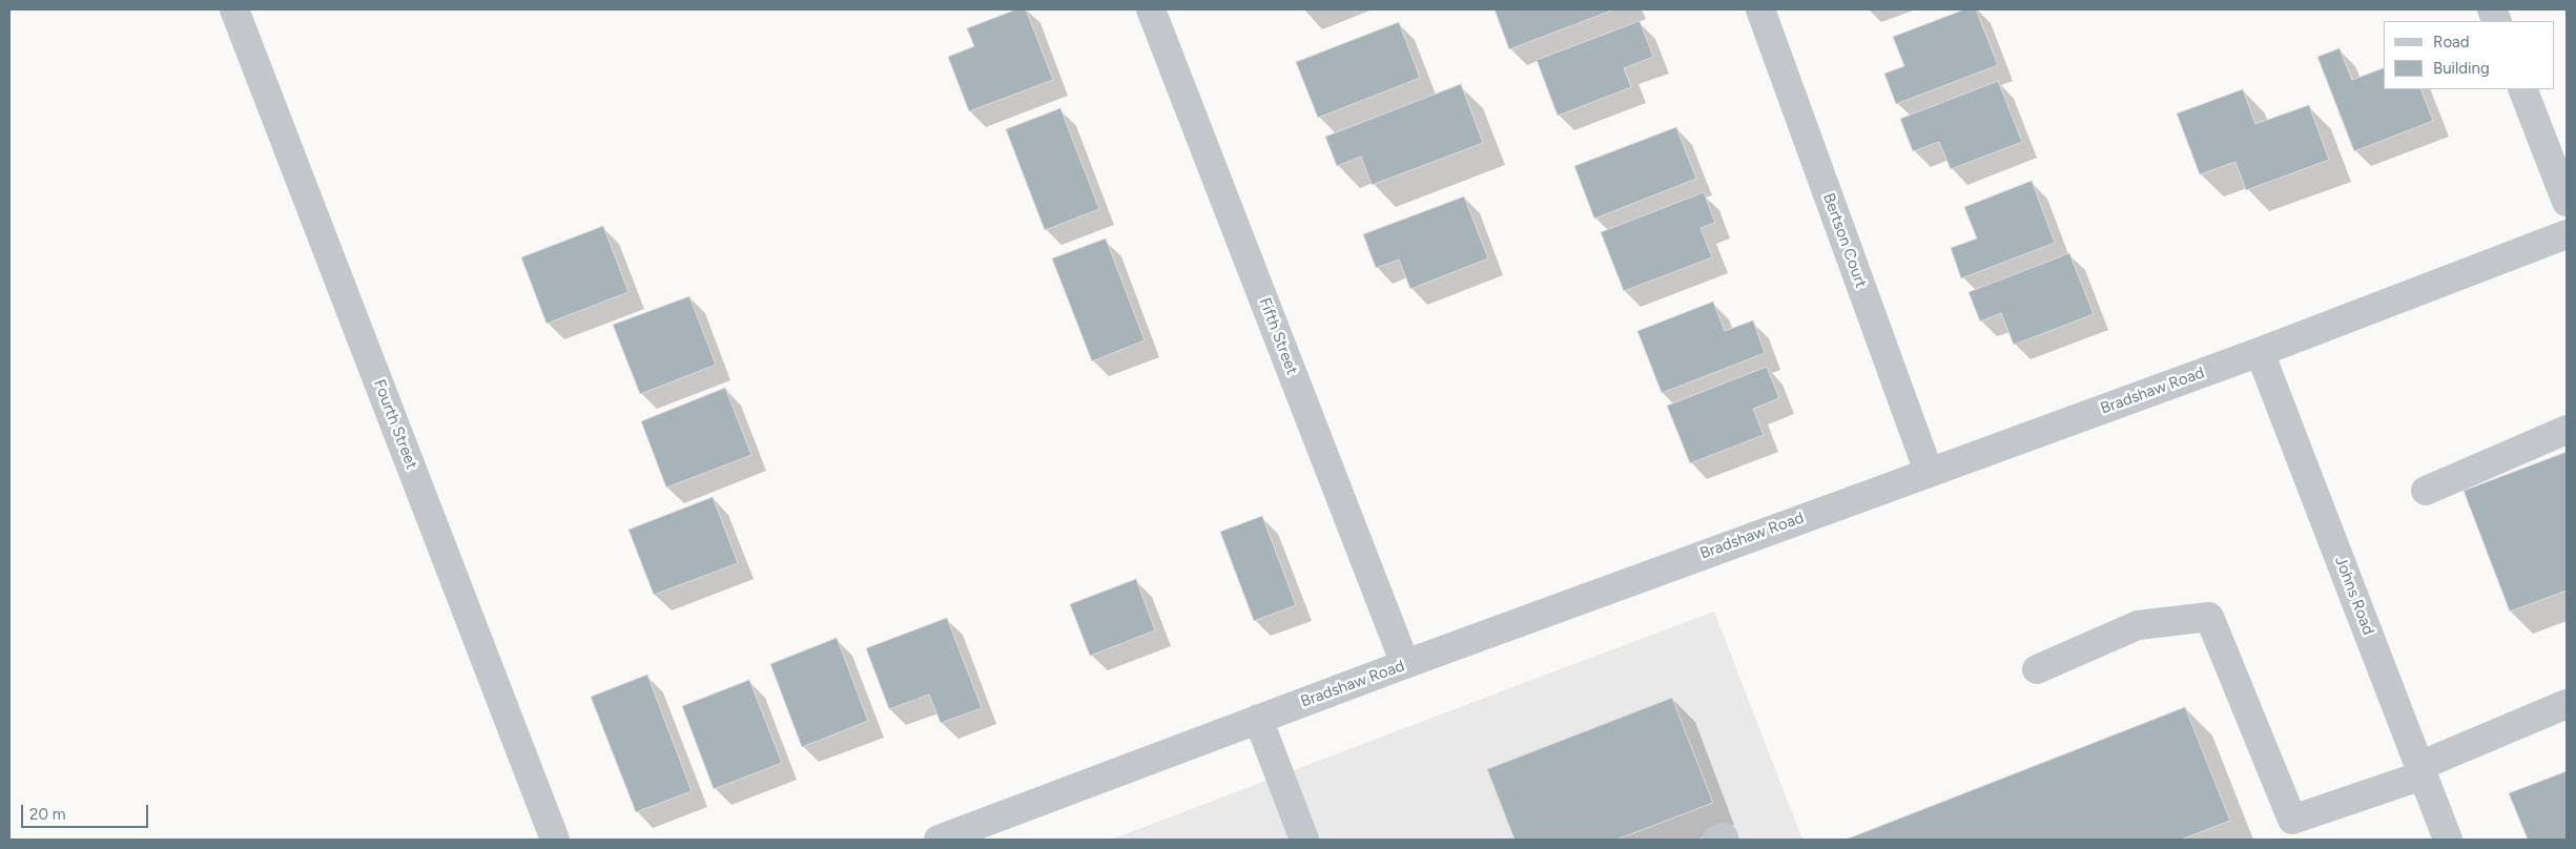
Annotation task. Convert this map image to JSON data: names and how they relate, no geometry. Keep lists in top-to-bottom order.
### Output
{
  "streets": {
    "street": [
      "Bertson Court",
      "Fifth Street",
      "Bradshaw Road",
      "Fourth Street",
      "Johns Road"
    ]
  },
  "crossings": [
    ["Bertson Court", "Bradshaw Road"],
    ["Fifth Street", "Bradshaw Road"],
    ["Bradshaw Road", "Johns Road"]
  ],
  "legend": ["Road", "Building"],
  "scale_bar": "20 m"
}
